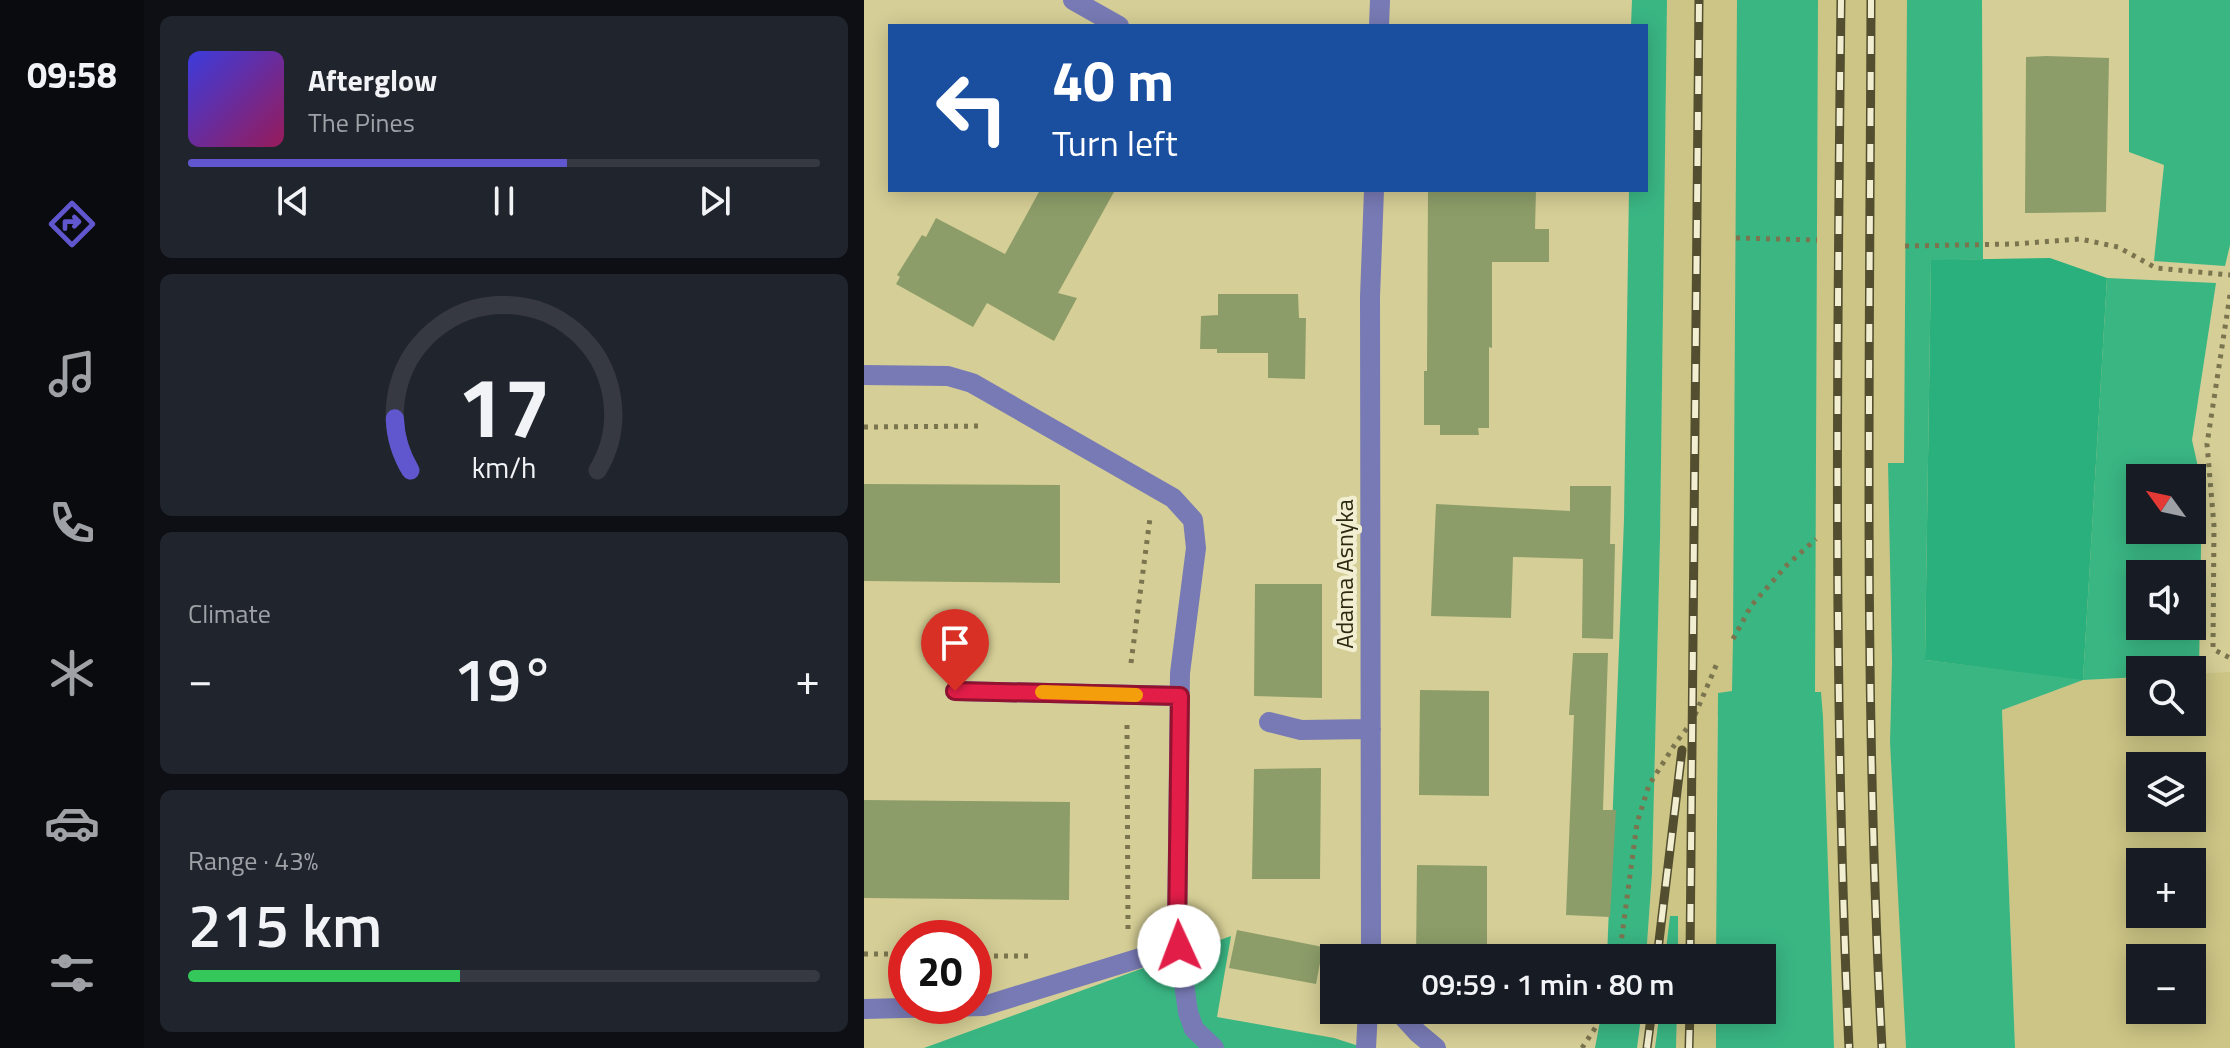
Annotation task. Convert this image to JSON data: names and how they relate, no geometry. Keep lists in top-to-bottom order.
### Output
{
  "streets": {
    "street": ["Adama Asnyka"]
  },
  "north": "top left",
  "page": {
    "tabs": "09:58",
    "turn": ["40 m", "Turn left"],
    "song": ["Afterglow", "The Pines"],
    "map_buttons": ["+", "−"],
    "tile": [
      "Climate",
      ["Range · 43%", "215 km"]
    ],
    "heat": ["−", "19°", "+"],
    "limit": "20",
    "trip": "09:59 · 1 min · 80 m",
    "gauge": ["17", "km/h"]
  }
}
